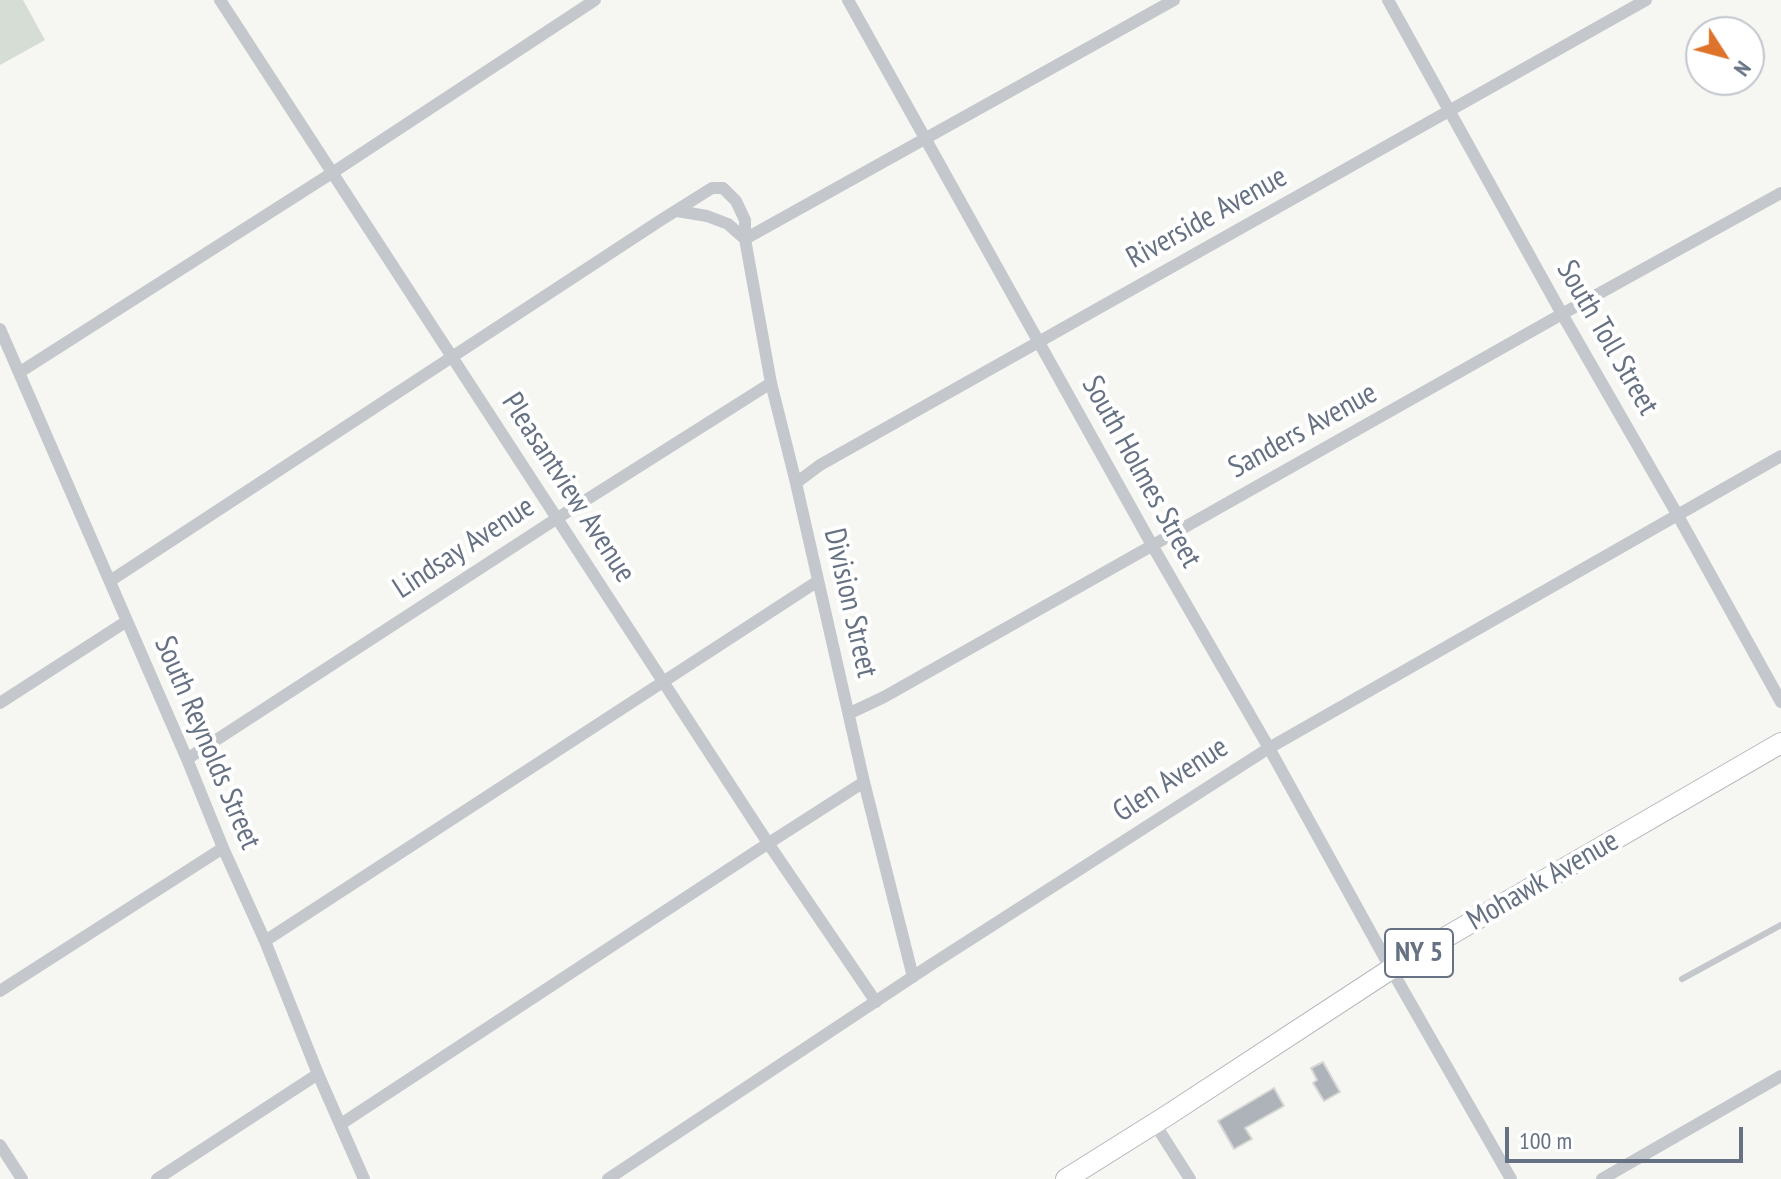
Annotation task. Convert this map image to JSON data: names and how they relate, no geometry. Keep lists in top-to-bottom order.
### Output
{
  "streets": {
    "main road": ["Mohawk Avenue", "NY 5"],
    "street": [
      "Riverside Avenue",
      "South Toll Street",
      "Sanders Avenue",
      "South Holmes Street",
      "Pleasantview Avenue",
      "Lindsay Avenue",
      "Division Street",
      "South Reynolds Street",
      "Glen Avenue"
    ]
  },
  "crossings": [
    ["Riverside Avenue", "South Toll Street"],
    ["Riverside Avenue", "South Holmes Street"],
    ["Riverside Avenue", "Division Street"],
    ["South Toll Street", "Sanders Avenue"],
    ["South Toll Street", "Glen Avenue"],
    ["Sanders Avenue", "South Holmes Street"],
    ["Sanders Avenue", "Division Street"],
    ["South Holmes Street", "Glen Avenue"],
    ["South Holmes Street", "Mohawk Avenue"],
    ["Pleasantview Avenue", "Lindsay Avenue"],
    ["Pleasantview Avenue", "Glen Avenue"],
    ["Lindsay Avenue", "Division Street"],
    ["Lindsay Avenue", "South Reynolds Street"],
    ["Division Street", "Glen Avenue"]
  ],
  "scale_bar": "100 m",
  "north": "bottom right"
}
